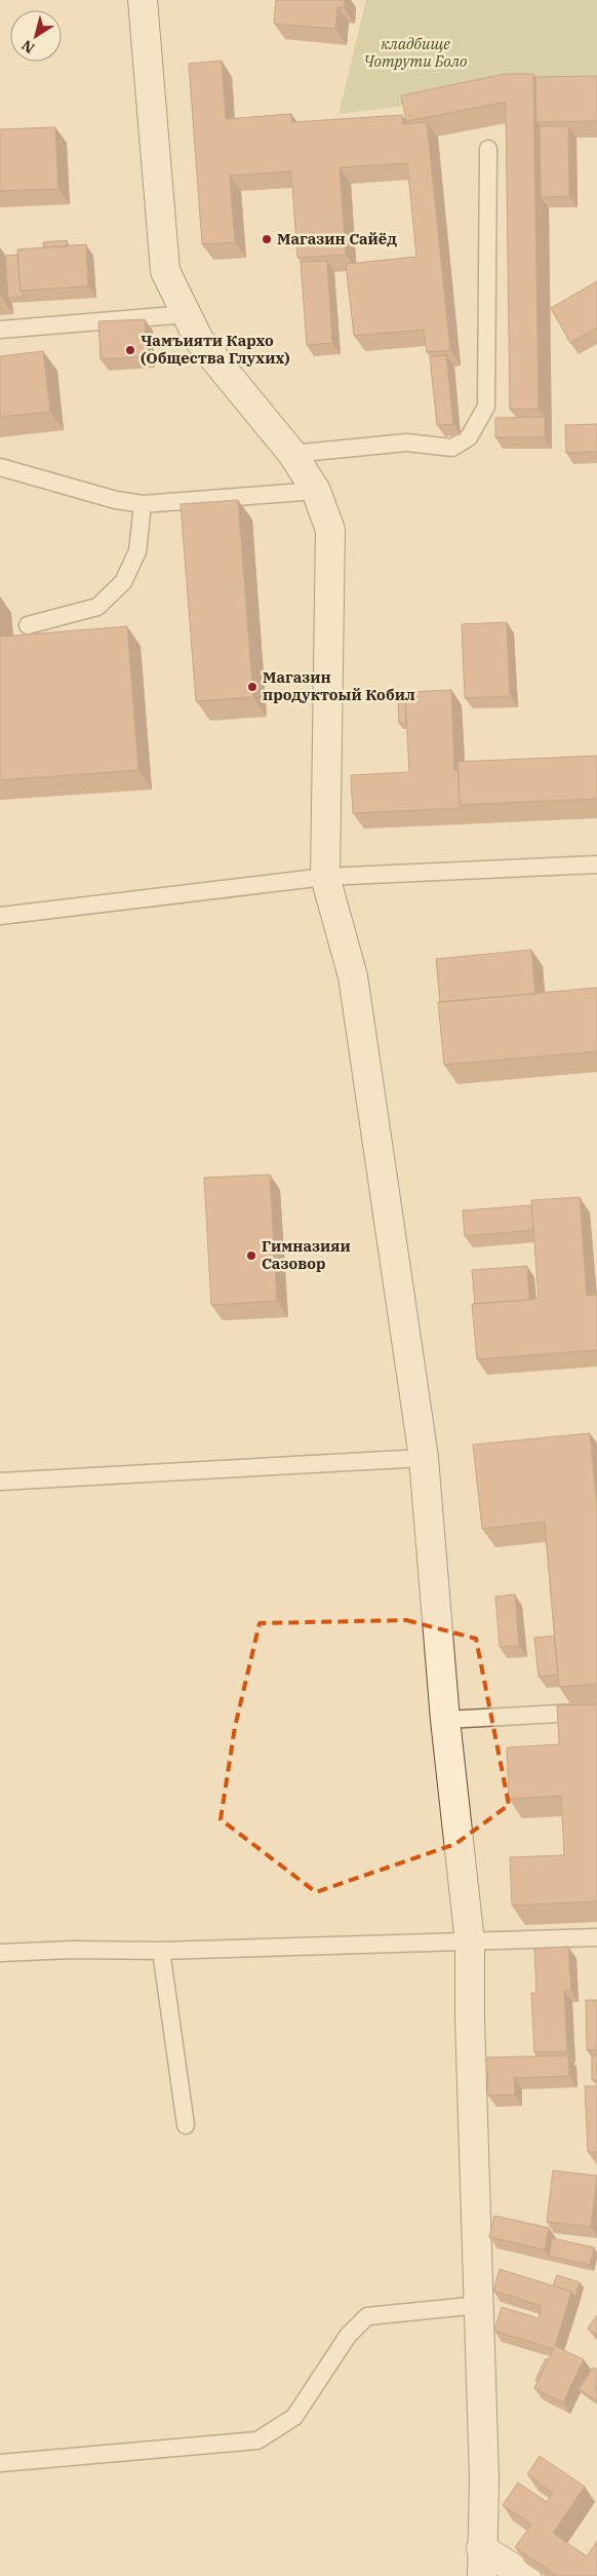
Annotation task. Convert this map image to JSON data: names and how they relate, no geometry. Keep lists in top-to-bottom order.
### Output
{
  "parks": ["кладбище Чотрути Боло"],
  "places": [
    "Магазин Сайёд",
    "Чамъияти Кархо (Общества Глухих)",
    "Магазин продуктоый Кобил",
    "Гимназияи Сазовор"
  ],
  "north": "bottom left"
}
